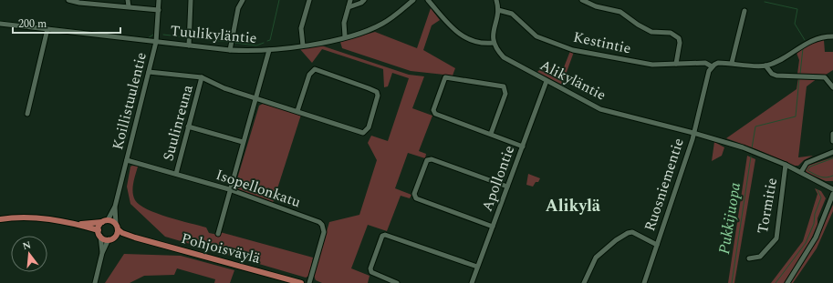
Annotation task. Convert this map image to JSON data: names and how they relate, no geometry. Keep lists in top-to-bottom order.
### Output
{
  "streets": {
    "main road": ["Pohjoisväylä"],
    "street": [
      "Tuulikyläntie",
      "Kestintie",
      "Alikyläntie",
      "Koillistuulentie",
      "Suulinreuna",
      "Apollontie",
      "Ruosniementie",
      "Isopellonkatu",
      "Tormitie"
    ]
  },
  "crossings": [
    ["Tuulikyläntie", "Koillistuulentie"],
    ["Alikyläntie", "Apollontie"],
    ["Alikyläntie", "Ruosniementie"],
    ["Koillistuulentie", "Isopellonkatu"],
    ["Koillistuulentie", "Pohjoisväylä"],
    ["Suulinreuna", "Isopellonkatu"],
    ["Ruosniementie", "Tormitie"]
  ],
  "districts": ["Alikylä"],
  "water": ["Pukkijuopa"],
  "scale_bar": "200 m",
  "north": "top"
}
